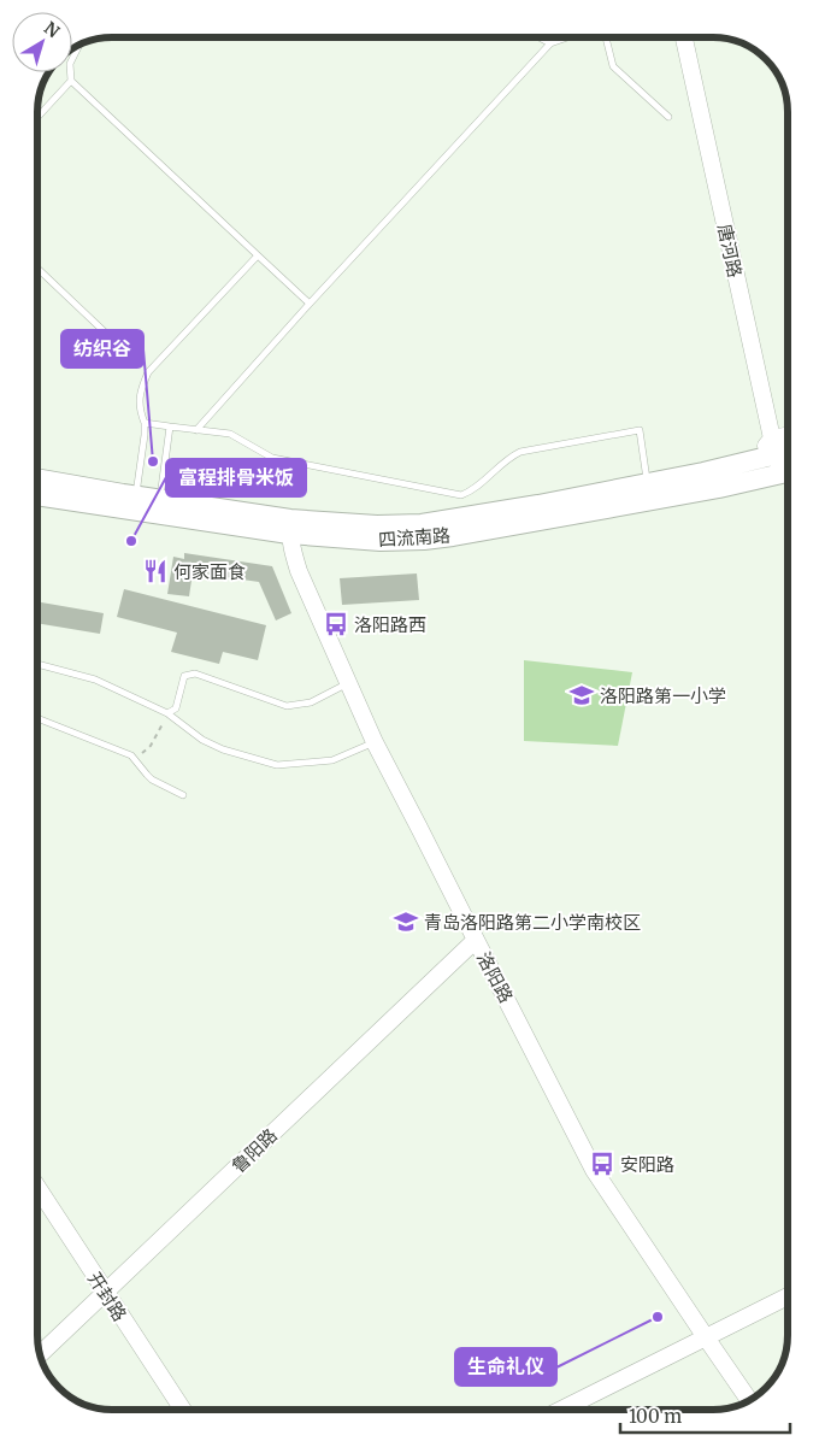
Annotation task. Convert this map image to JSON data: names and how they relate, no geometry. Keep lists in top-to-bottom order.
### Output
{
  "streets": {
    "main road": ["四流南路"],
    "street": [
      "唐河路",
      "洛阳路",
      "鲁阳路",
      "开封路"
    ]
  },
  "crossings": [
    ["唐河路", "四流南路"],
    ["四流南路", "洛阳路"],
    ["洛阳路", "鲁阳路"],
    ["鲁阳路", "开封路"]
  ],
  "places": {
    "other": ["纺织谷", "富程排骨米饭", "生命礼仪"],
    "restaurant": ["何家面食"],
    "bus stop": ["洛阳路西", "安阳路"],
    "school or university": ["洛阳路第一小学", "青岛洛阳路第二小学南校区"]
  },
  "scale_bar": "100 m",
  "north": "top right"
}
